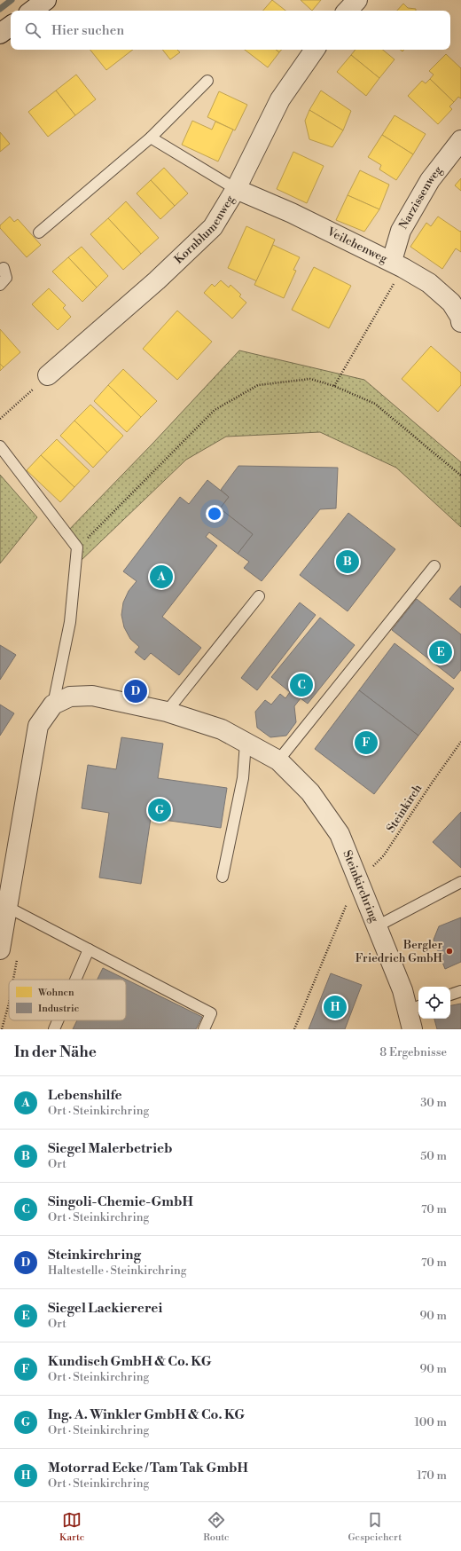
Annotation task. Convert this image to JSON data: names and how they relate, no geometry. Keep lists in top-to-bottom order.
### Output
{
  "streets": {
    "street": [
      "Narzissenweg",
      "Kornblumenweg",
      "Veilchenweg",
      "Steinkirchring"
    ],
    "path": ["Steinkirch"]
  },
  "crossings": [
    ["Narzissenweg", "Veilchenweg"],
    ["Kornblumenweg", "Veilchenweg"],
    ["Steinkirch", "Steinkirchring"]
  ],
  "places": ["Bergler Friedrich GmbH"],
  "legend": ["Wohnen", "Industrie"],
  "page": {
    "search": "Hier suchen",
    "pins": [
      "B",
      "A",
      "E",
      "C",
      "D",
      "F",
      "G",
      "H"
    ],
    "heading": ["In der Nähe", "8 Ergebnisse"],
    "list": [
      {
        "mark": "A",
        "name": "Lebenshilfe",
        "note": "Ort · Steinkirchring",
        "value": "30 m"
      },
      {
        "mark": "B",
        "name": "Siegel Malerbetrieb",
        "note": "Ort",
        "value": "50 m"
      },
      {
        "mark": "C",
        "name": "Singoli-Chemie-GmbH",
        "note": "Ort · Steinkirchring",
        "value": "70 m"
      },
      {
        "mark": "D",
        "name": "Steinkirchring",
        "note": "Haltestelle · Steinkirchring",
        "value": "70 m"
      },
      {
        "mark": "E",
        "name": "Siegel Lackiererei",
        "note": "Ort",
        "value": "90 m"
      },
      {
        "mark": "F",
        "name": "Kundisch GmbH & Co. KG",
        "note": "Ort · Steinkirchring",
        "value": "90 m"
      },
      {
        "mark": "G",
        "name": "Ing. A. Winkler GmbH & Co. KG",
        "note": "Ort · Steinkirchring",
        "value": "100 m"
      },
      {
        "mark": "H",
        "name": "Motorrad Ecke / Tam Tak GmbH",
        "note": "Ort · Steinkirchring",
        "value": "170 m"
      }
    ],
    "nav": ["Karte", "Route", "Gespeichert"]
  }
}
